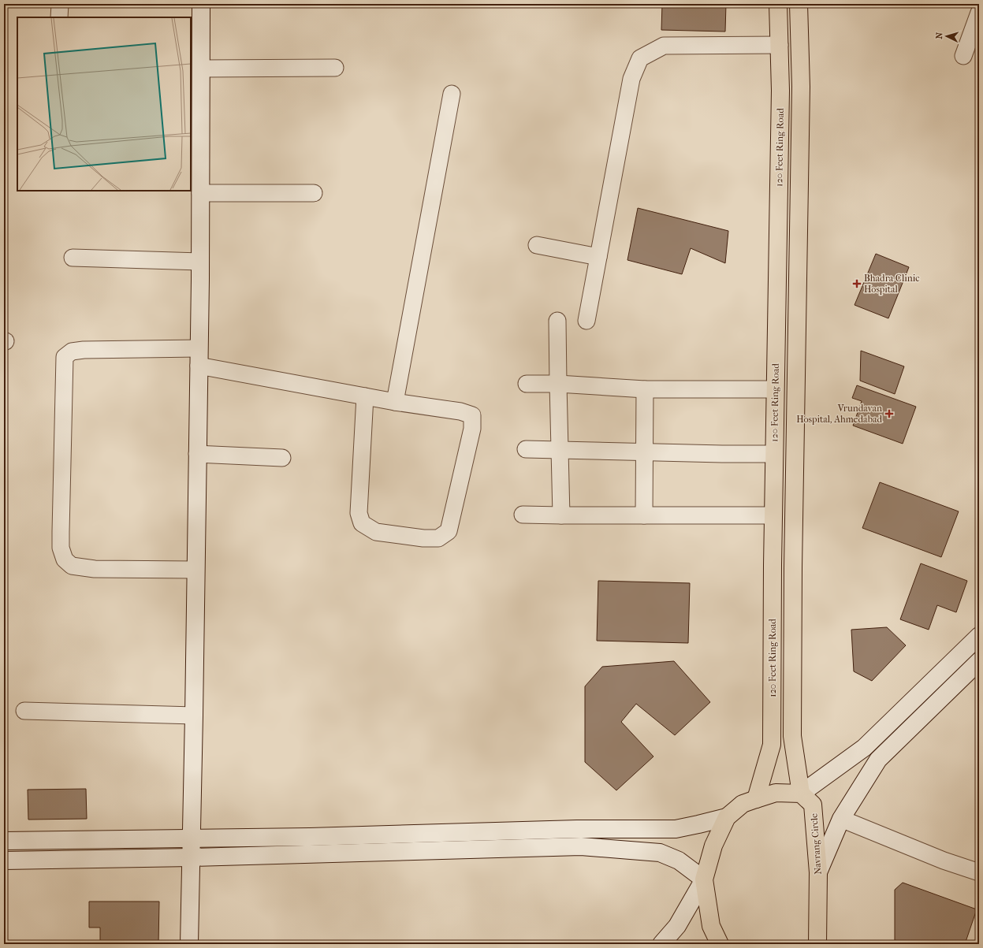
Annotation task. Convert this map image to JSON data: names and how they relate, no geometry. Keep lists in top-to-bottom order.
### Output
{
  "streets": {
    "main road": ["120 Feet Ring Road", "Navrang Circle"]
  },
  "places": {
    "health": ["Bhadra Clinic Hospital", "Vrundavan Hospital, Ahmedabad"]
  },
  "north": "left"
}
